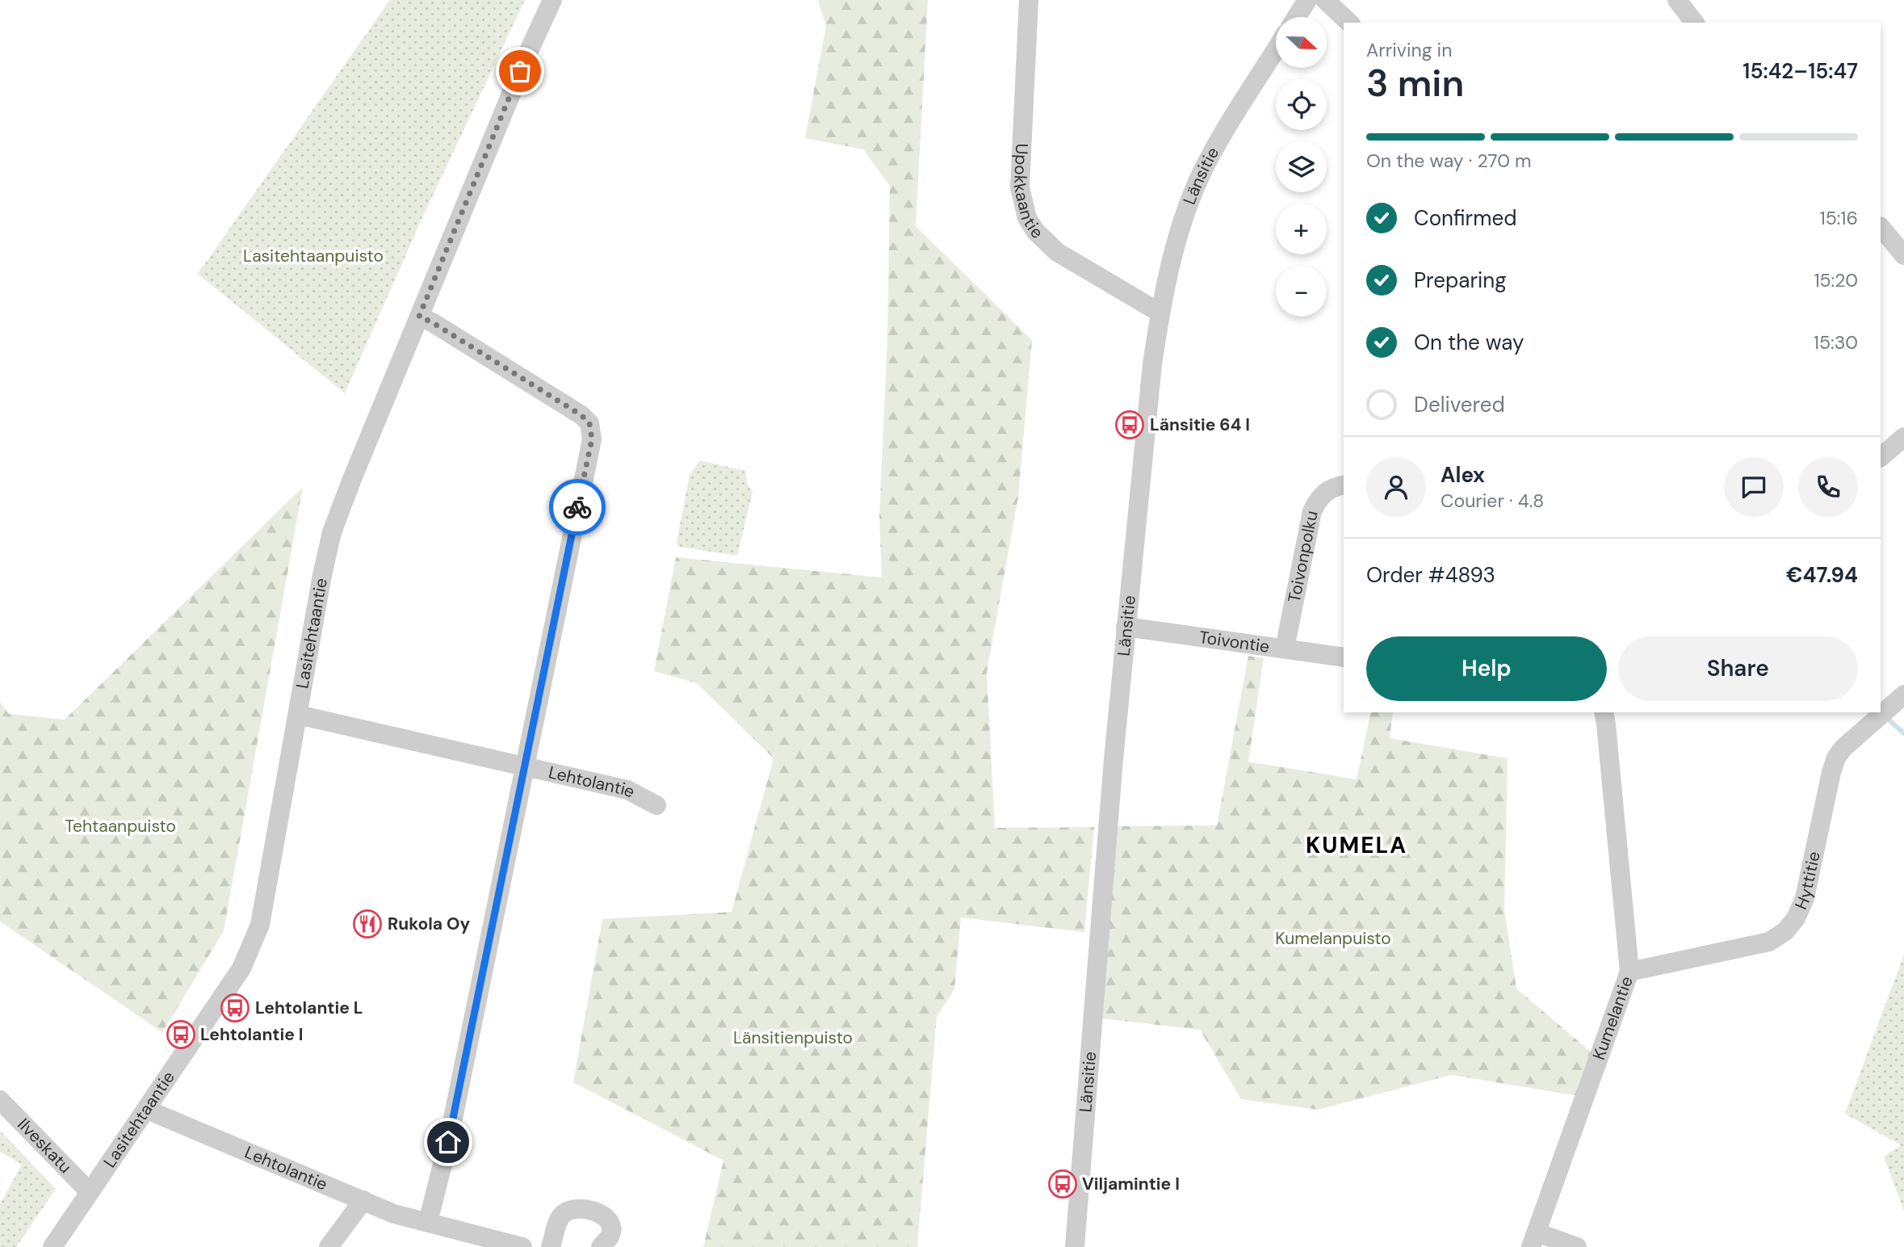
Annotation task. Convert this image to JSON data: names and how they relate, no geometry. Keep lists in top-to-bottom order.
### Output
{
  "streets": {
    "street": [
      "Länsitie",
      "Upokkaantie",
      "Toivonpolku",
      "Lasitehtaantie",
      "Toivontie",
      "Lehtolantie",
      "Hyttitie",
      "Kumelantie",
      "Ilveskatu"
    ]
  },
  "crossings": [
    ["Länsitie", "Upokkaantie"],
    ["Länsitie", "Toivontie"],
    ["Toivonpolku", "Toivontie"],
    ["Lasitehtaantie", "Lehtolantie"],
    ["Lasitehtaantie", "Ilveskatu"],
    ["Hyttitie", "Kumelantie"]
  ],
  "districts": ["KUMELA"],
  "parks": [
    "Lasitehtaanpuisto",
    "Tehtaanpuisto",
    "Kumelanpuisto",
    "Länsitienpuisto"
  ],
  "places": {
    "bus stop": [
      "Länsitie 64 I",
      "Lehtolantie L",
      "Lehtolantie I",
      "Viljamintie I"
    ],
    "restaurant": ["Rukola Oy"]
  },
  "north": "right",
  "page": {
    "map_buttons": ["+", "−"],
    "heading": ["3 min", "Arriving in", "15:42–15:47"],
    "panel": [
      "Alex",
      "Courier · 4.8",
      "Order #4893",
      "€47.94"
    ],
    "bar": "On the way · 270 m",
    "list": [
      ["Confirmed", "15:16"],
      ["Preparing", "15:20"],
      ["On the way", "15:30"],
      "Delivered"
    ],
    "buttons": ["Help", "Share"]
  }
}
